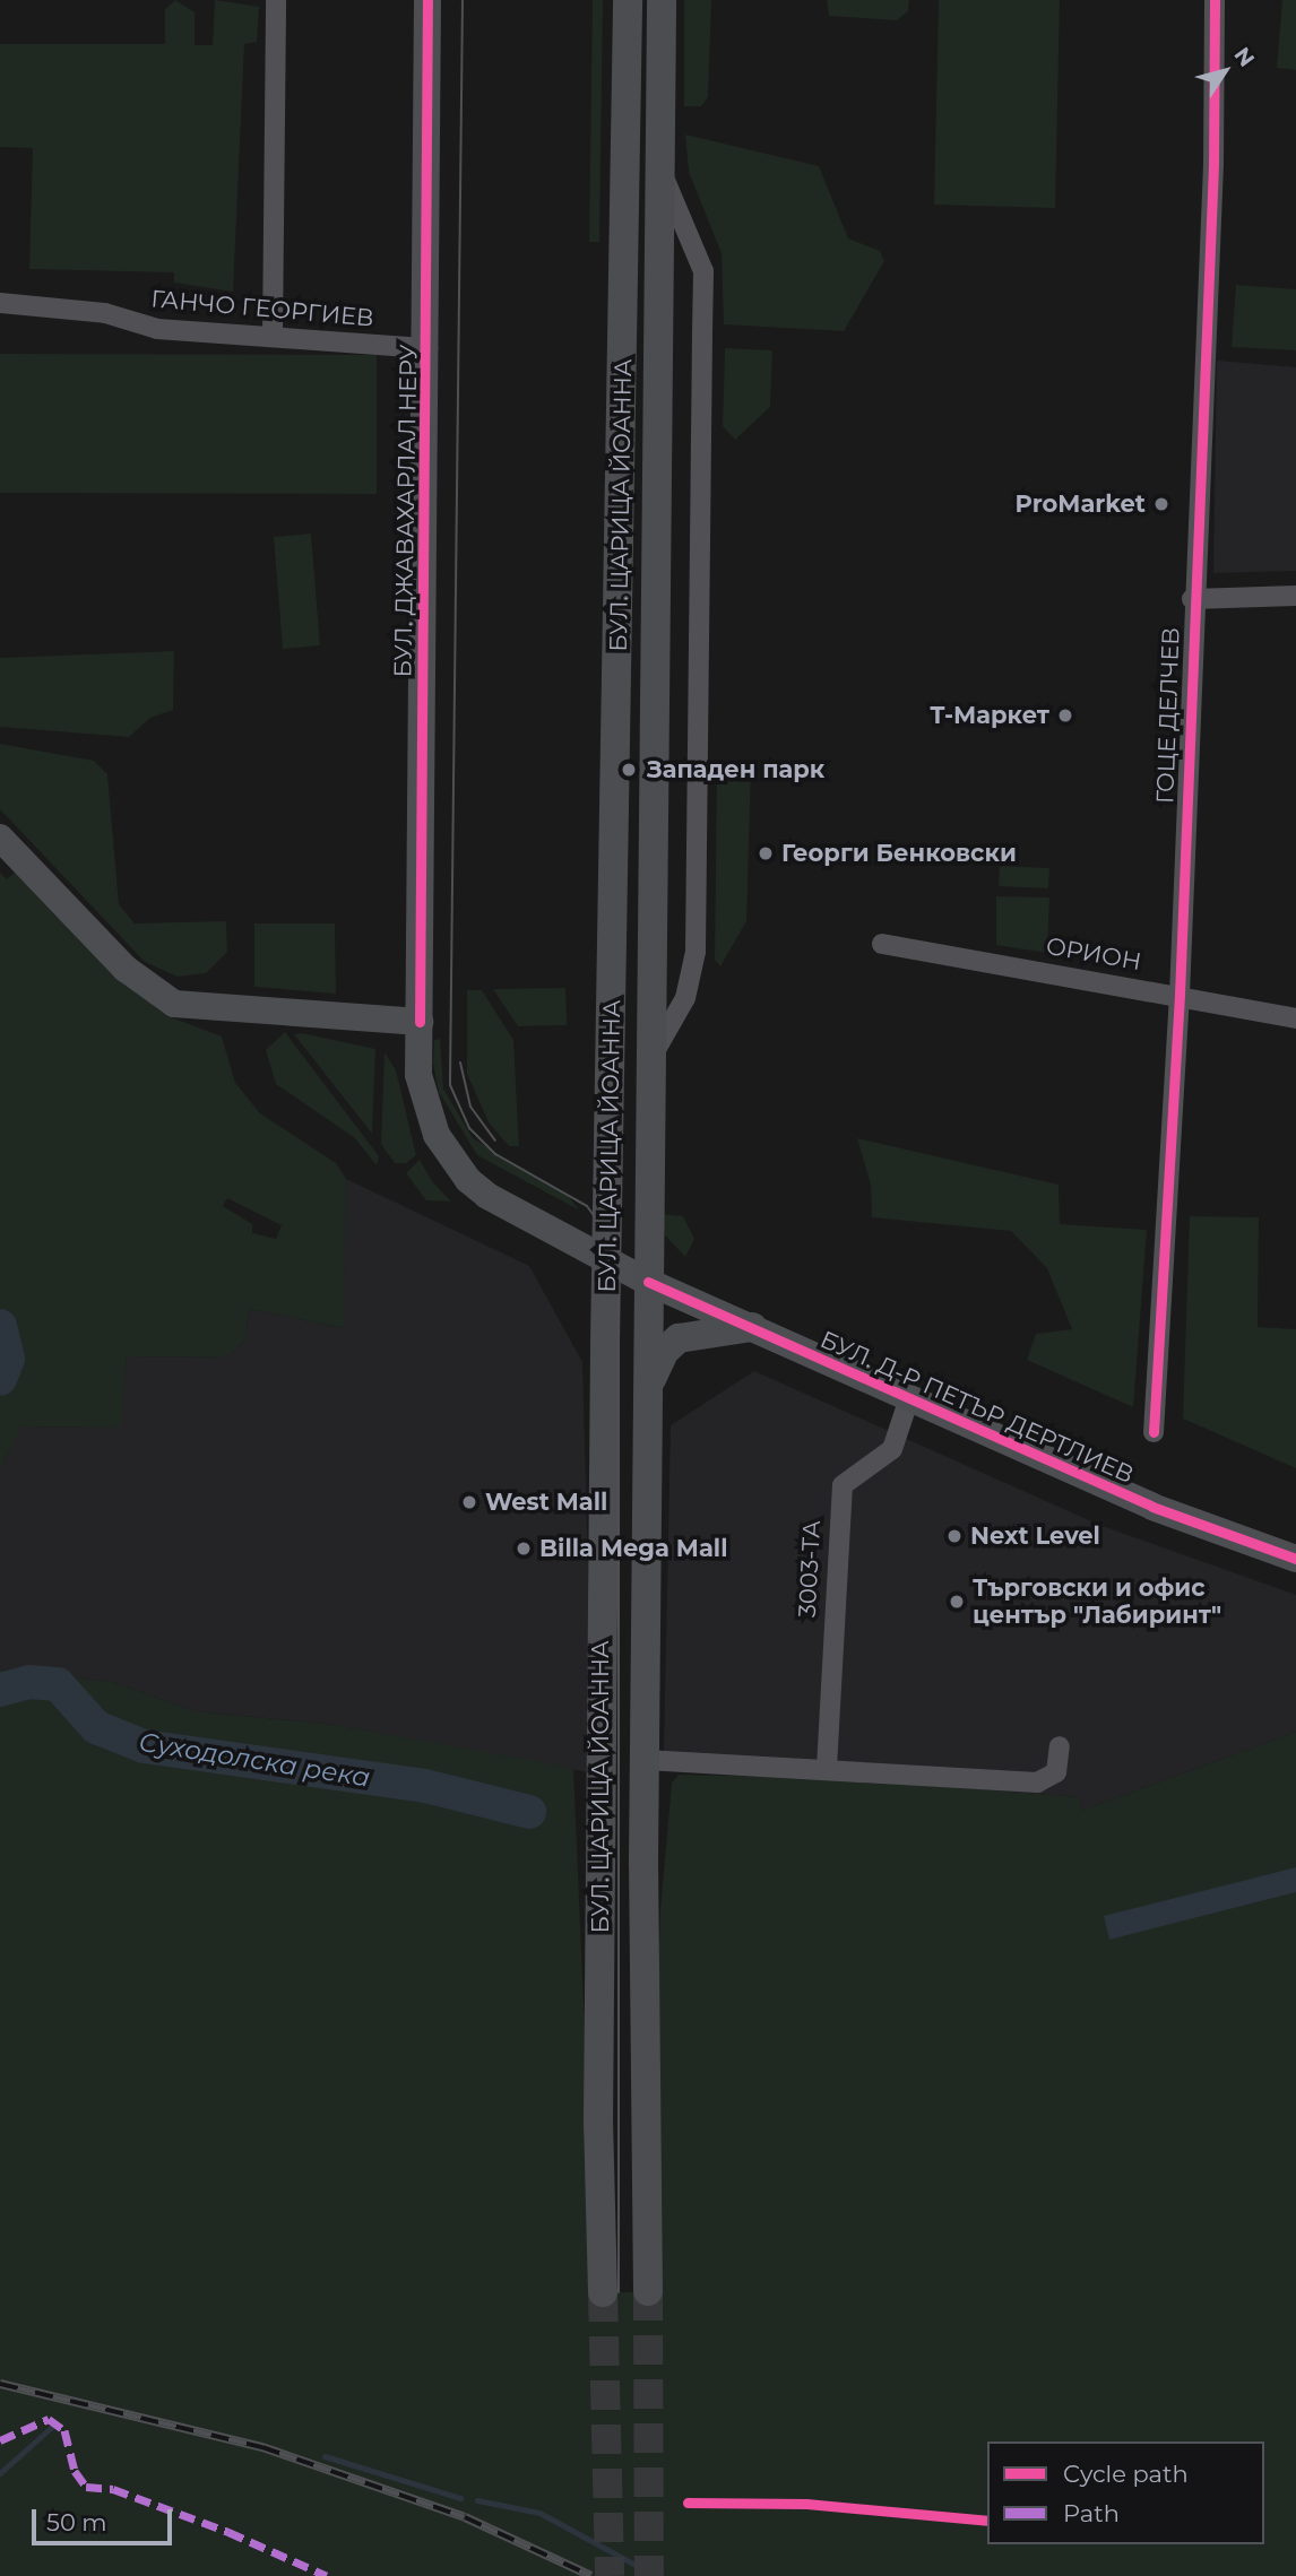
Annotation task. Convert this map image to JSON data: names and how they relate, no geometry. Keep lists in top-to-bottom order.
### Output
{
  "streets": {
    "main road": ["БУЛ. ЦАРИЦА ЙОАННА", "БУЛ. ДЖАВАХАРЛАЛ НЕРУ", "БУЛ. Д-Р ПЕТЪР ДЕРТЛИЕВ"],
    "street": [
      "ГАНЧО ГЕОРГИЕВ",
      "ГОЦЕ ДЕЛЧЕВ",
      "ОРИОН",
      "3003-ТА"
    ]
  },
  "crossings": [
    ["ГАНЧО ГЕОРГИЕВ", "БУЛ. ДЖАВАХАРЛАЛ НЕРУ"],
    ["БУЛ. ЦАРИЦА ЙОАННА", "БУЛ. Д-Р ПЕТЪР ДЕРТЛИЕВ"],
    ["БУЛ. ДЖАВАХАРЛАЛ НЕРУ", "БУЛ. Д-Р ПЕТЪР ДЕРТЛИЕВ"],
    ["ГОЦЕ ДЕЛЧЕВ", "ОРИОН"],
    ["БУЛ. Д-Р ПЕТЪР ДЕРТЛИЕВ", "3003-ТА"]
  ],
  "water": ["Суходолска река"],
  "places": [
    "ProMarket",
    "Т-Маркет",
    "Западен парк",
    "Георги Бенковски",
    "West Mall",
    "Next Level",
    "Billa Mega Mall",
    "Търговски и офис център \"Лабиринт\""
  ],
  "legend": ["Cycle path", "Path"],
  "scale_bar": "50 m",
  "north": "top right"
}
